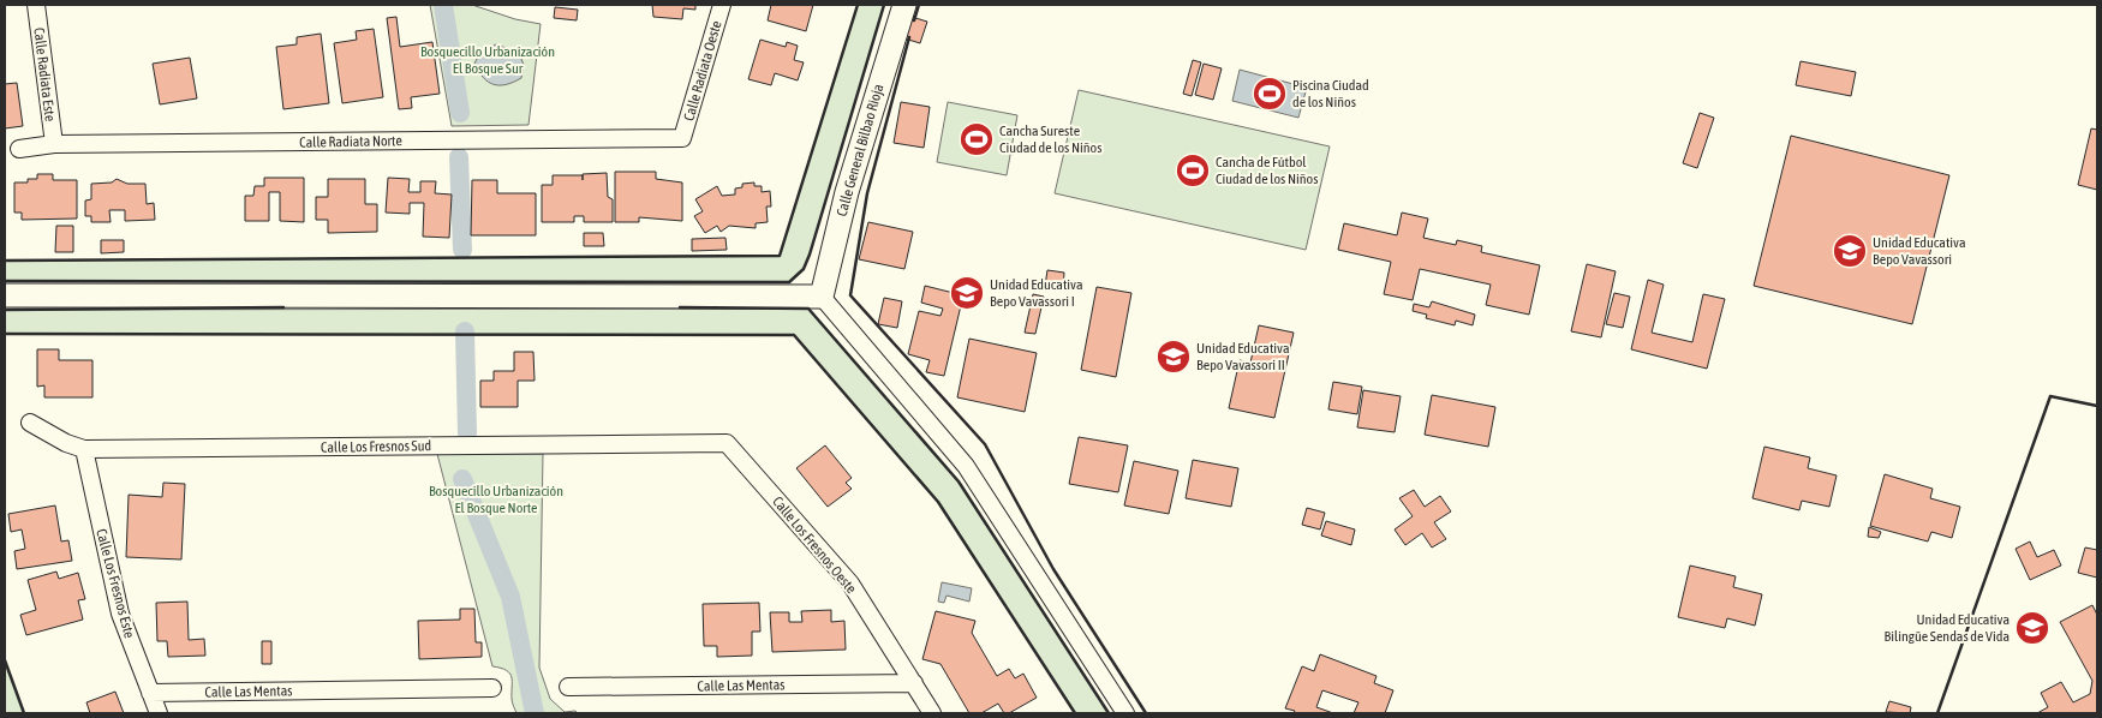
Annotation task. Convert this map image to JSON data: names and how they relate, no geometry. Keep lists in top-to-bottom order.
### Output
{
  "streets": {
    "street": [
      "Calle Radiata Oeste",
      "Calle Radiata Este",
      "Calle Radiata Norte",
      "Calle General Bilbao Rioja",
      "Calle Los Fresnos Sud",
      "Calle Los Fresnos Oeste",
      "Calle Los Fresnos Este",
      "Calle Las Mentas"
    ]
  },
  "crossings": [
    ["Calle Radiata Oeste", "Calle Radiata Norte"],
    ["Calle Radiata Este", "Calle Radiata Norte"],
    ["Calle Los Fresnos Sud", "Calle Los Fresnos Oeste"],
    ["Calle Los Fresnos Sud", "Calle Los Fresnos Este"],
    ["Calle Los Fresnos Oeste", "Calle Las Mentas"],
    ["Calle Los Fresnos Este", "Calle Las Mentas"]
  ],
  "parks": ["Bosquecillo Urbanización El Bosque Sur", "Bosquecillo Urbanización El Bosque Norte"],
  "places": {
    "sports": ["Piscina Ciudad de los Niños", "Cancha Sureste Ciudad de los Niños", "Cancha de Fútbol Ciudad de los Niños"],
    "school or university": [
      "Unidad Educativa Bepo Vavassori",
      "Unidad Educativa Bepo Vavassori I",
      "Unidad Educativa Bepo Vavassori II",
      "Unidad Educativa Bilingüe Sendas de Vida"
    ]
  }
}
